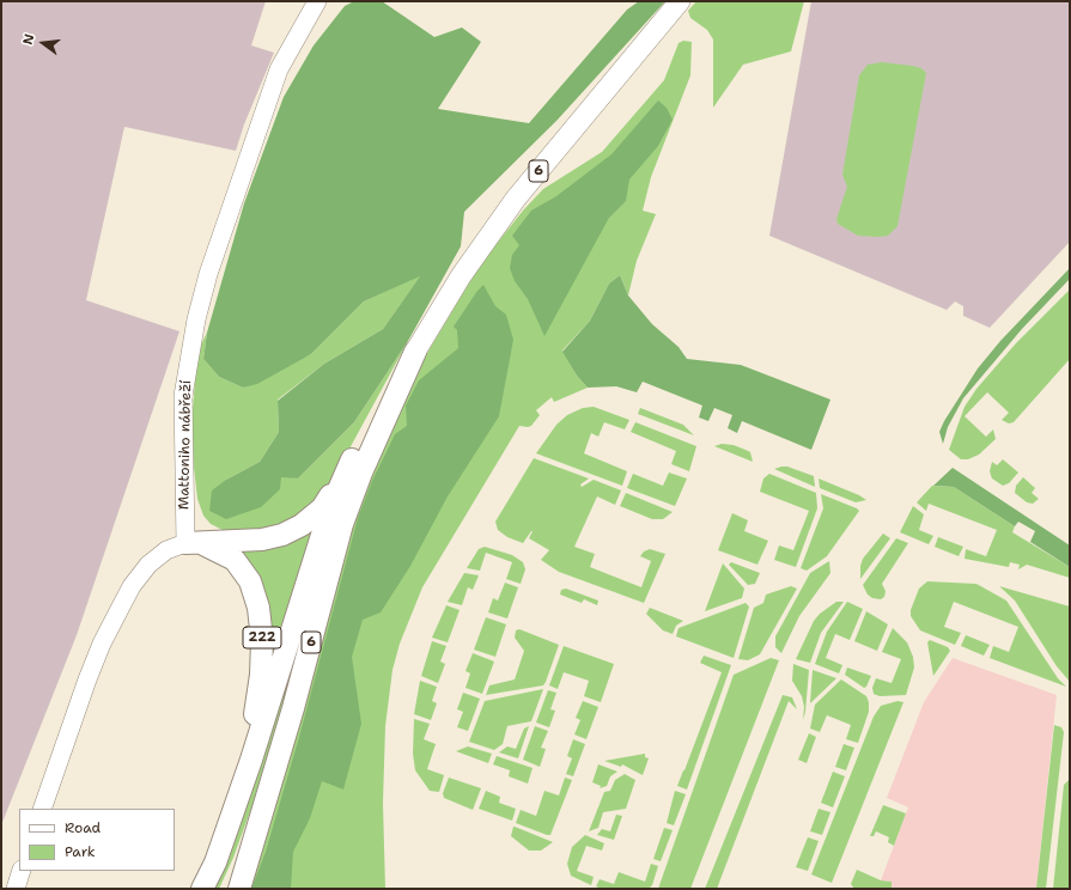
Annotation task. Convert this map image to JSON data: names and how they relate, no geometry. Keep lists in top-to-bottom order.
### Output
{
  "streets": {
    "highway": ["6", "222"],
    "main road": ["Mattoniho nábřeží"]
  },
  "crossings": [
    ["6", "222"],
    ["Mattoniho nábřeží", "222"]
  ],
  "legend": ["Road", "Park"],
  "north": "left"
}
